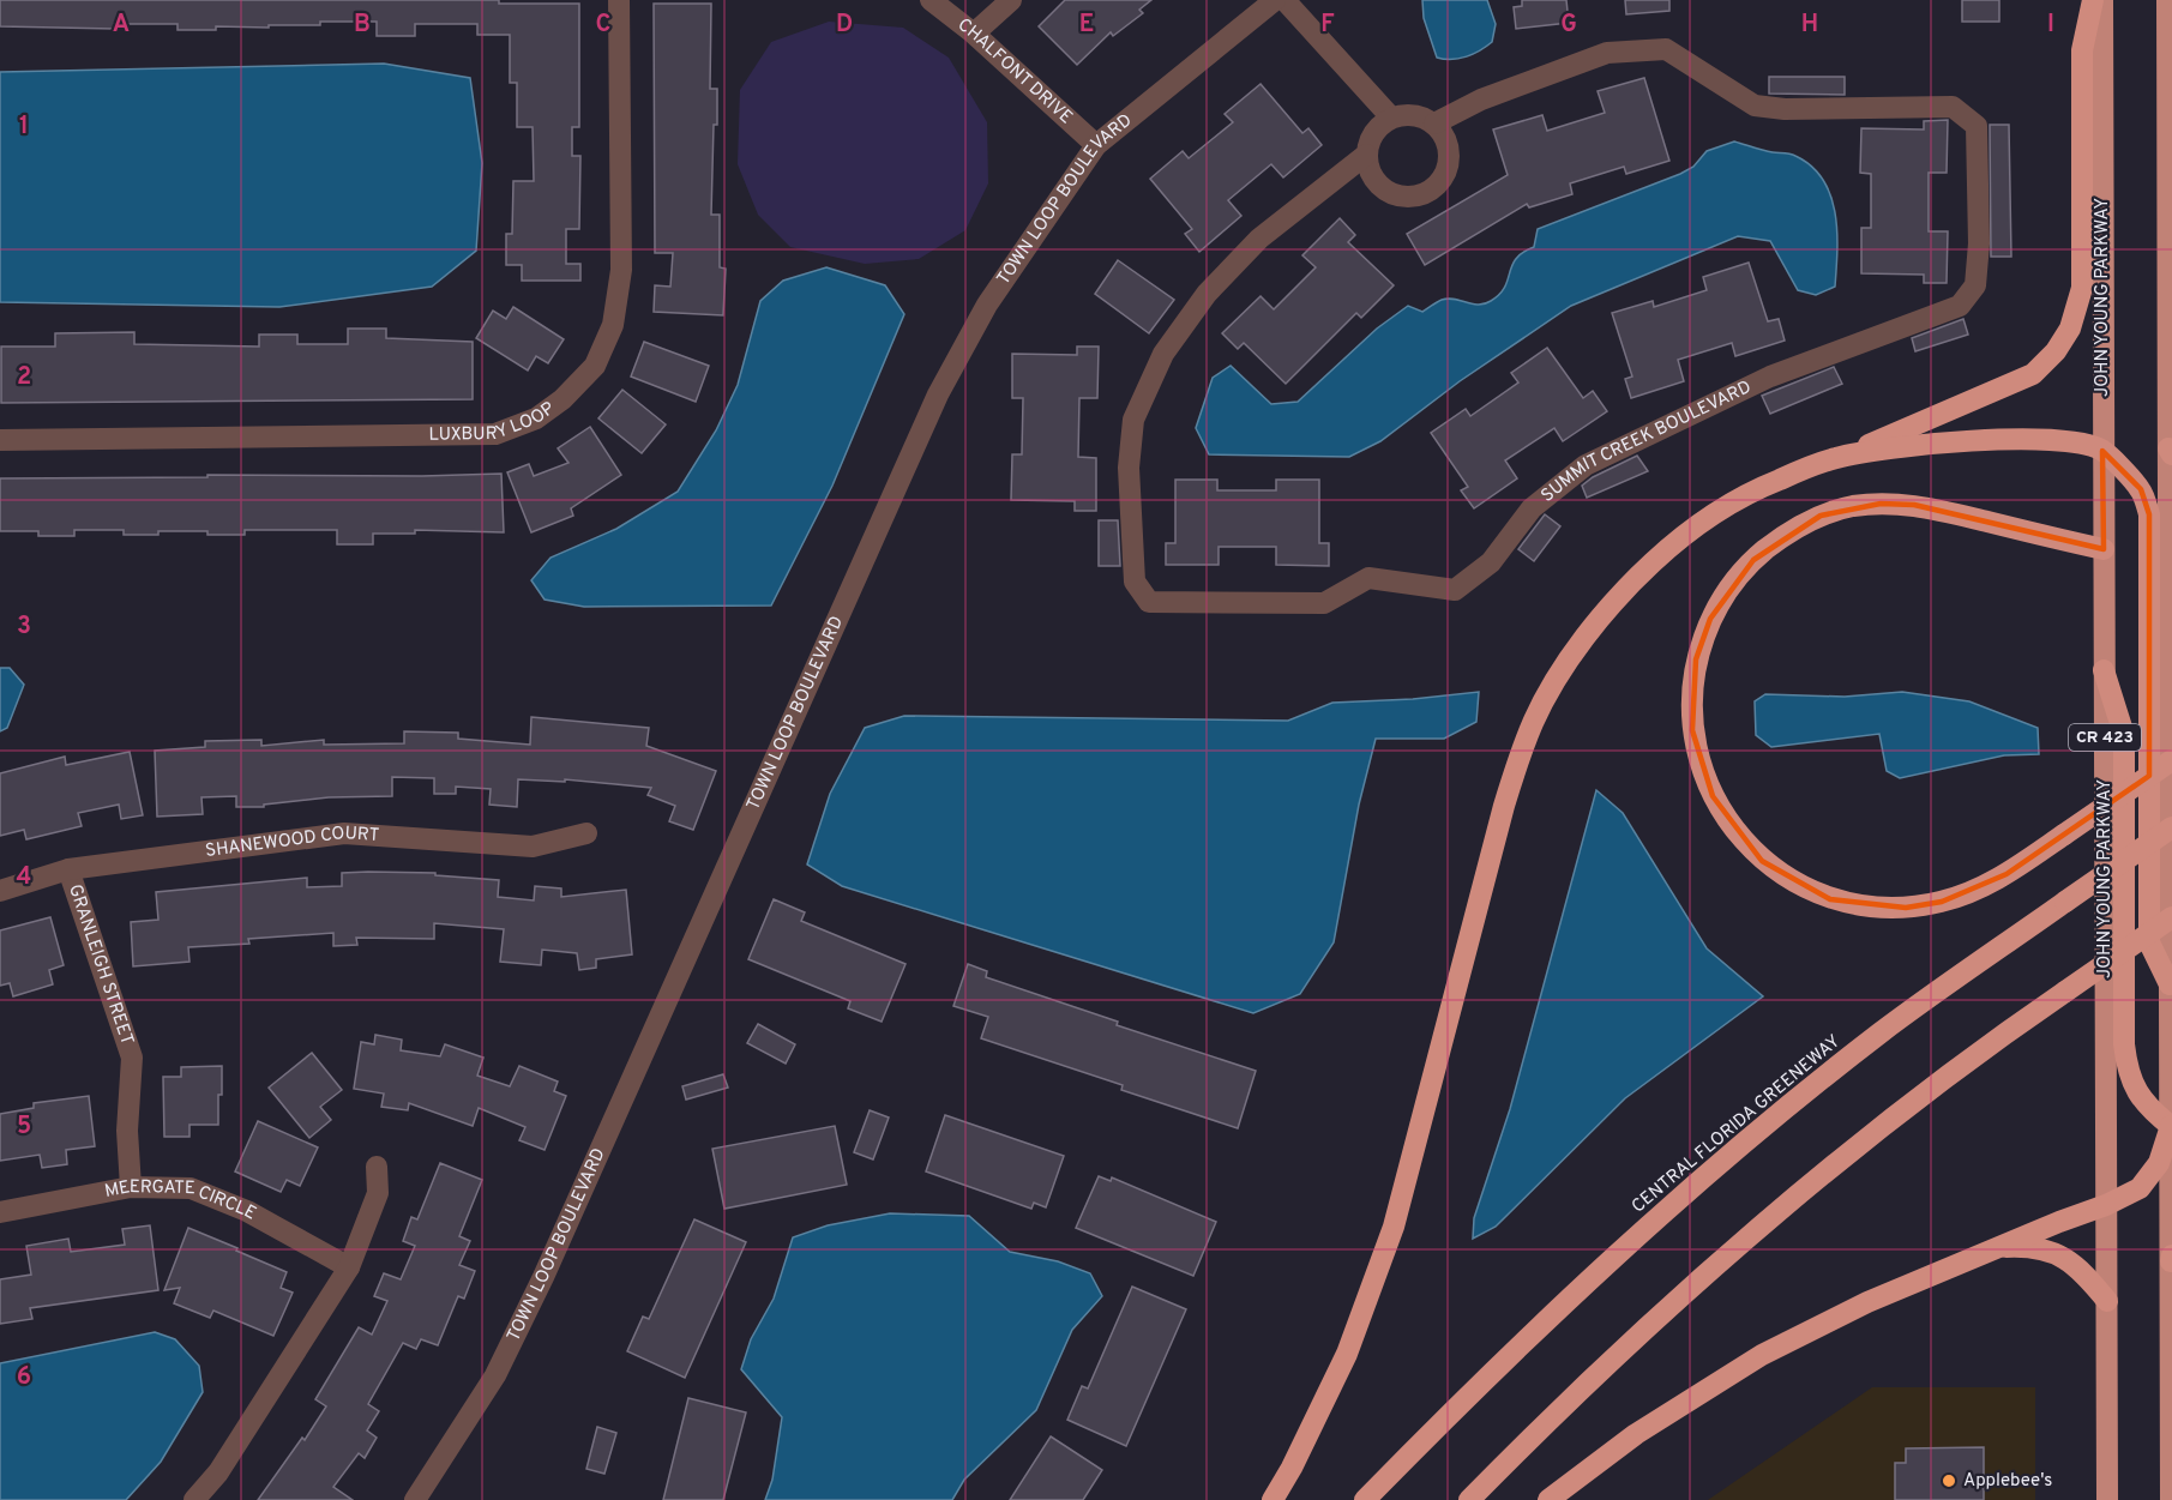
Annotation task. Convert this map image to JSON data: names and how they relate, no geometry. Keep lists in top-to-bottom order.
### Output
{
  "streets": {
    "highway": ["JOHN YOUNG PARKWAY", "CR 423", "CENTRAL FLORIDA GREENEWAY"],
    "street": [
      "CHALFONT DRIVE",
      "TOWN LOOP BOULEVARD",
      "LUXBURY LOOP",
      "SUMMIT CREEK BOULEVARD",
      "SHANEWOOD COURT",
      "GRANLEIGH STREET",
      "MEERGATE CIRCLE"
    ]
  },
  "crossings": [
    ["CHALFONT DRIVE", "TOWN LOOP BOULEVARD"],
    ["SHANEWOOD COURT", "GRANLEIGH STREET"],
    ["GRANLEIGH STREET", "MEERGATE CIRCLE"]
  ],
  "places": ["Applebee's"],
  "grid": {
    "columns": [
      "A",
      "B",
      "C",
      "D",
      "E",
      "F",
      "G",
      "H",
      "I"
    ],
    "rows": [
      "1",
      "2",
      "3",
      "4",
      "5",
      "6"
    ]
  }
}
